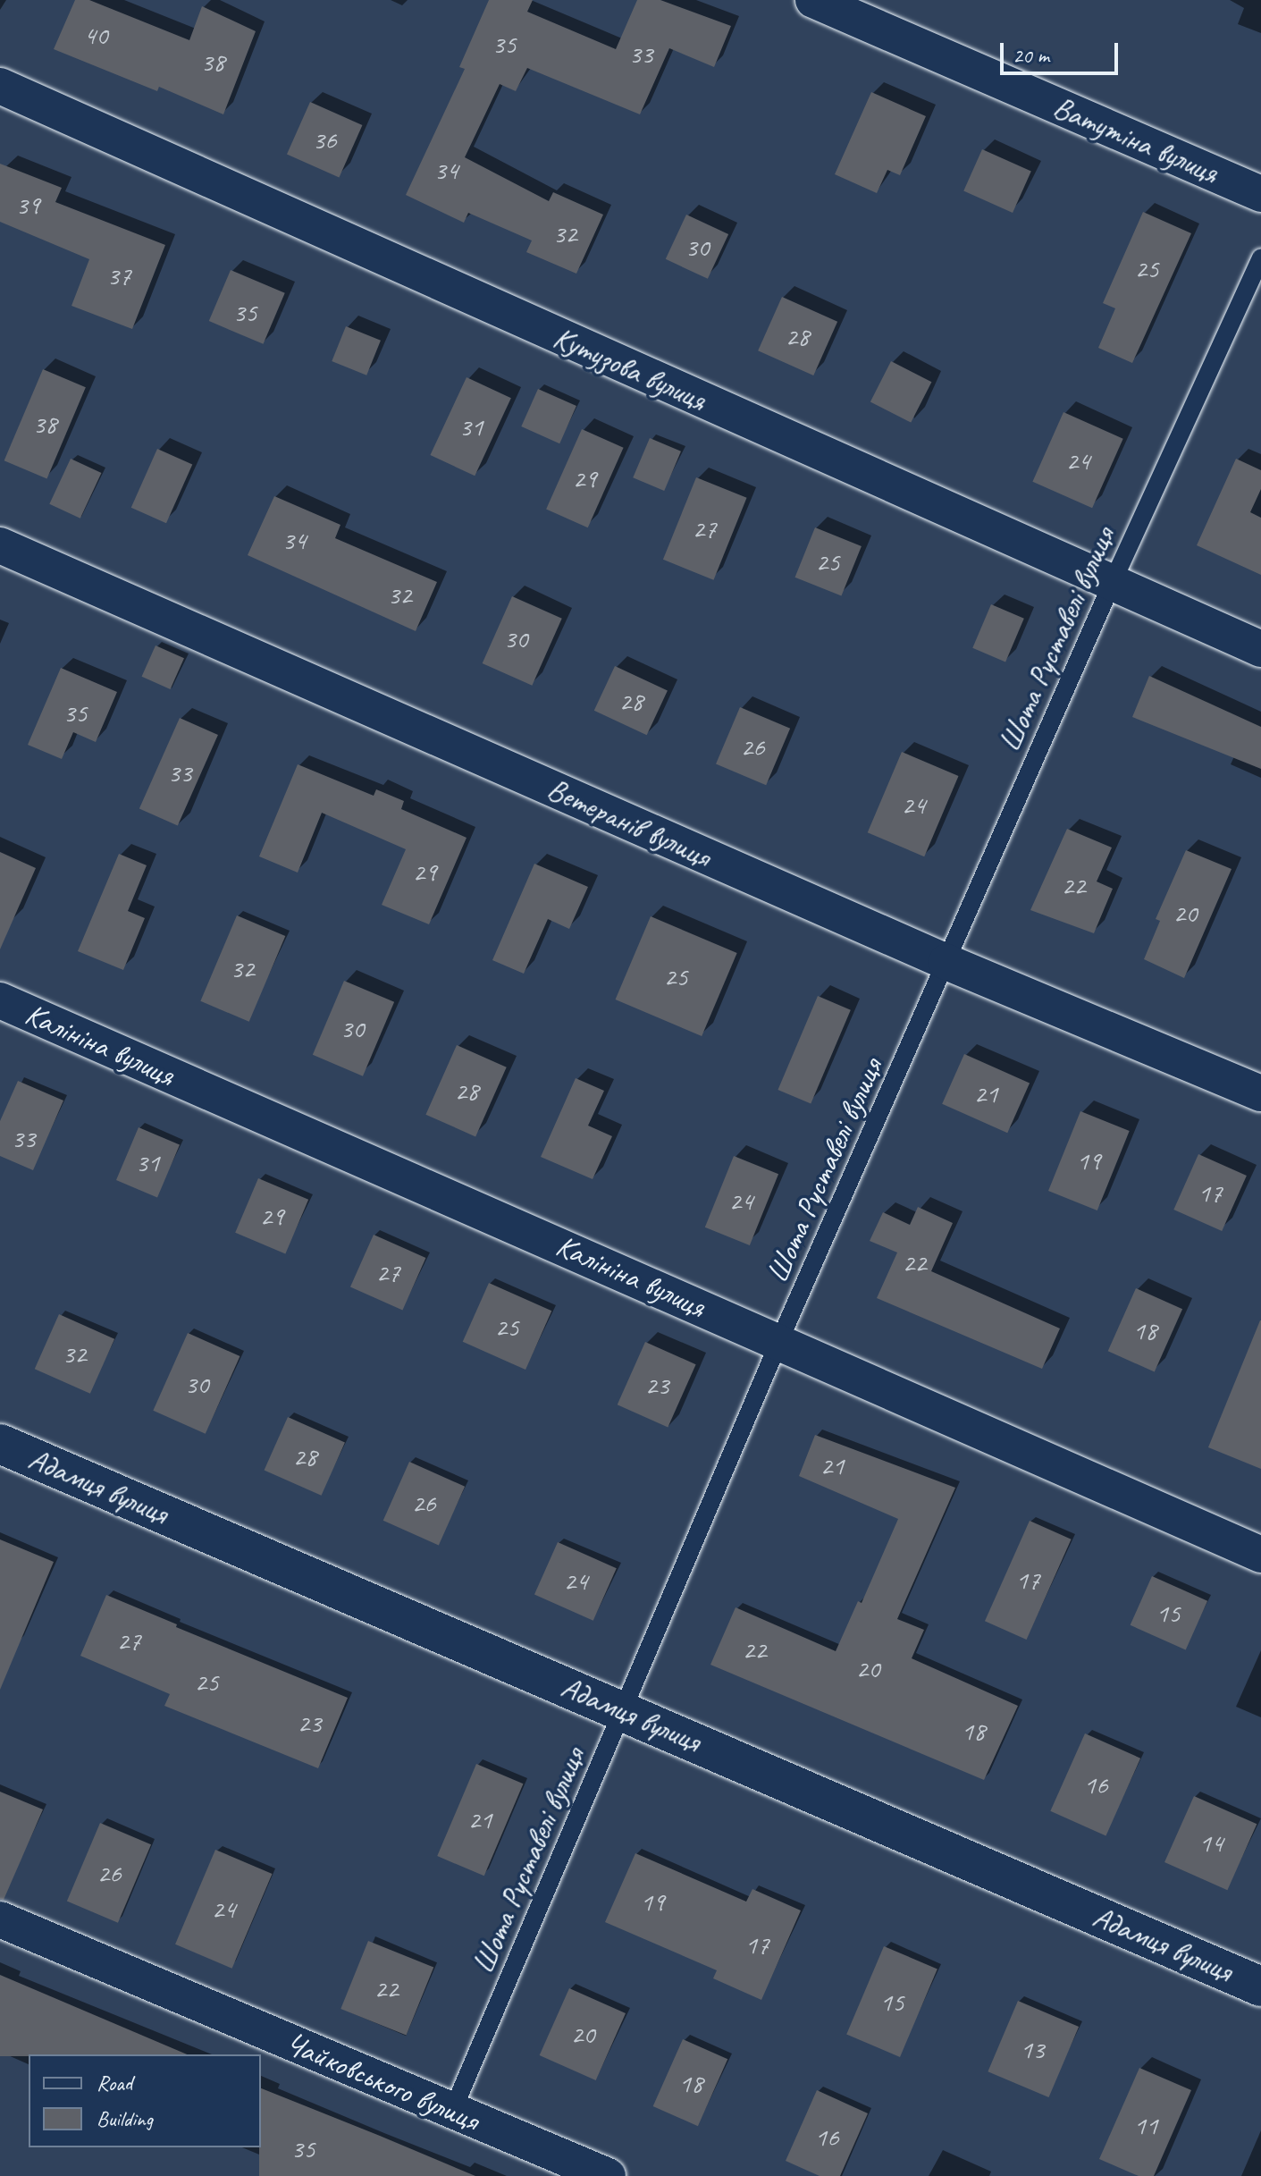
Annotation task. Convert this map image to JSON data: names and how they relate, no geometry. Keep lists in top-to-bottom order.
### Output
{
  "streets": {
    "street": [
      "Ватутіна вулиця",
      "Кутузова вулиця",
      "Ветеранів вулиця",
      "Калініна вулиця",
      "Адамця вулиця",
      "Чайковського вулиця"
    ],
    "lane": ["Шота Руставелі вулиця"]
  },
  "crossings": [
    ["Кутузова вулиця", "Шота Руставелі вулиця"],
    ["Шота Руставелі вулиця", "Ветеранів вулиця"],
    ["Шота Руставелі вулиця", "Калініна вулиця"],
    ["Шота Руставелі вулиця", "Адамця вулиця"],
    ["Шота Руставелі вулиця", "Чайковського вулиця"]
  ],
  "house_numbers": [
    "40",
    "35",
    "33",
    "38",
    "36",
    "34",
    "39",
    "32",
    "30",
    "25",
    "37",
    "35",
    "28",
    "38",
    "31",
    "24",
    "29",
    "27",
    "34",
    "25",
    "32",
    "30",
    "28",
    "35",
    "26",
    "33",
    "24",
    "29",
    "22",
    "20",
    "32",
    "25",
    "30",
    "28",
    "21",
    "33",
    "19",
    "31",
    "17",
    "24",
    "29",
    "22",
    "27",
    "25",
    "18",
    "32",
    "30",
    "23",
    "28",
    "21",
    "26",
    "17",
    "24",
    "15",
    "27",
    "22",
    "20",
    "25",
    "23",
    "18",
    "16",
    "21",
    "14",
    "26",
    "19",
    "24",
    "17",
    "22",
    "15",
    "20",
    "13",
    "18",
    "11",
    "16",
    "35"
  ],
  "legend": ["Road", "Building"],
  "scale_bar": "20 m"
}
